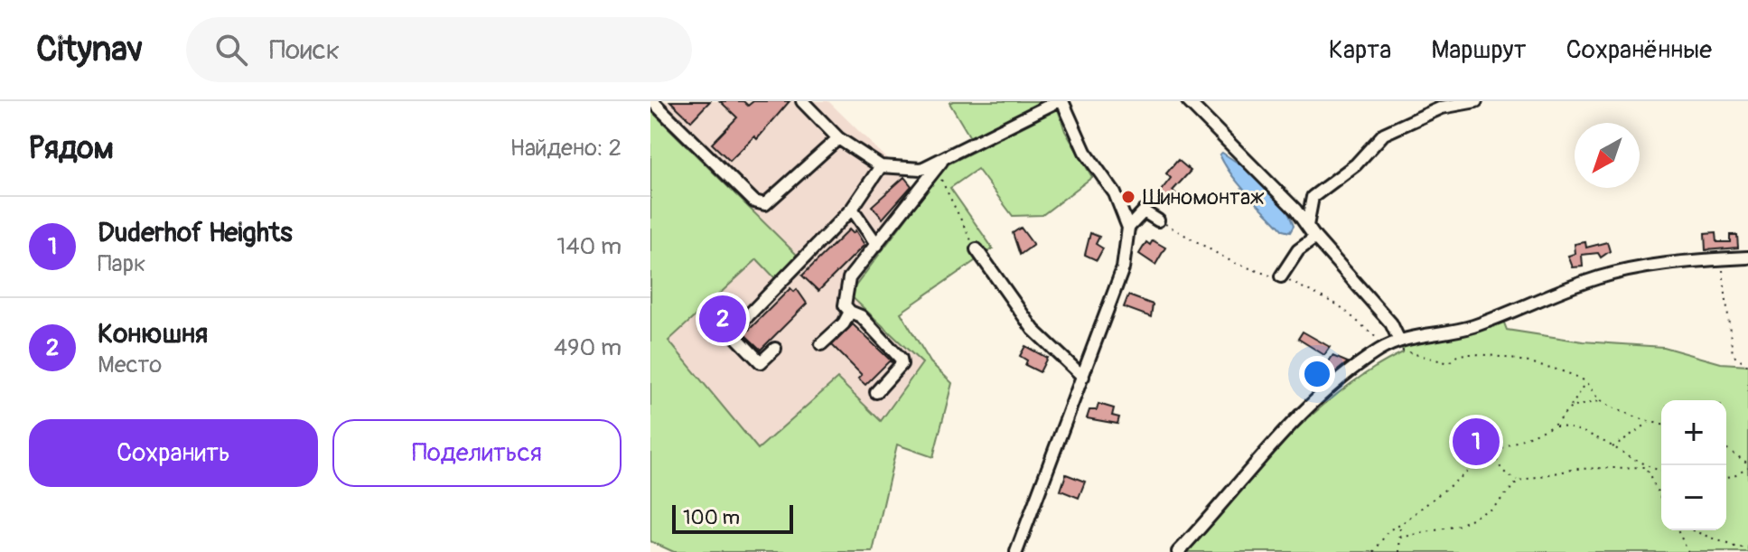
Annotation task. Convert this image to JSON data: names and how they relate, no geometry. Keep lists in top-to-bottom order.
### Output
{
  "places": ["Шиномонтаж"],
  "scale_bar": "100 m",
  "north": "bottom left",
  "page": {
    "header": "Citynav",
    "search": "Поиск",
    "nav": ["Карта", "Маршрут", "Сохранённые"],
    "heading": ["Рядом", "Найдено: 2"],
    "list": [
      {
        "mark": "1",
        "name": "Duderhof Heights",
        "note": "Парк",
        "value": "140 m"
      },
      {
        "mark": "2",
        "name": "Конюшня",
        "note": "Место",
        "value": "490 m"
      }
    ],
    "pins": ["2", "1"],
    "buttons": ["Сохранить", "Поделиться"],
    "map_buttons": ["+", "−"],
    "scale": "100 m"
  }
}
